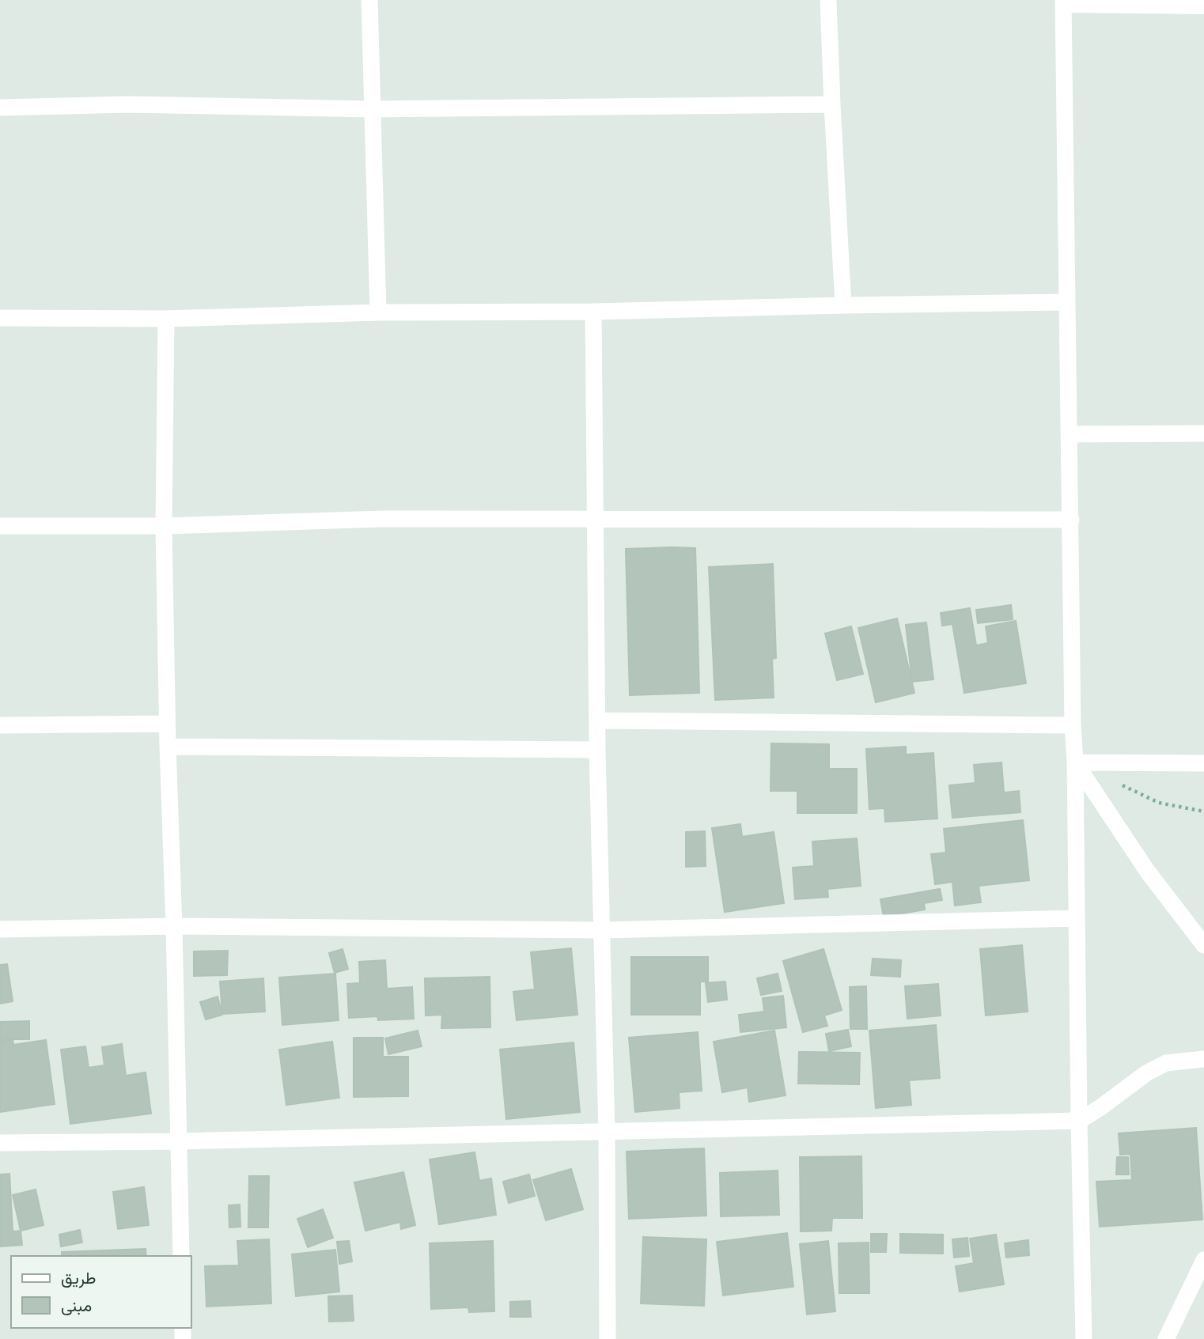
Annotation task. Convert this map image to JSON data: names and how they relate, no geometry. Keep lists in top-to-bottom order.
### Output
{
  "legend": ["طريق", "مبنى"]
}
